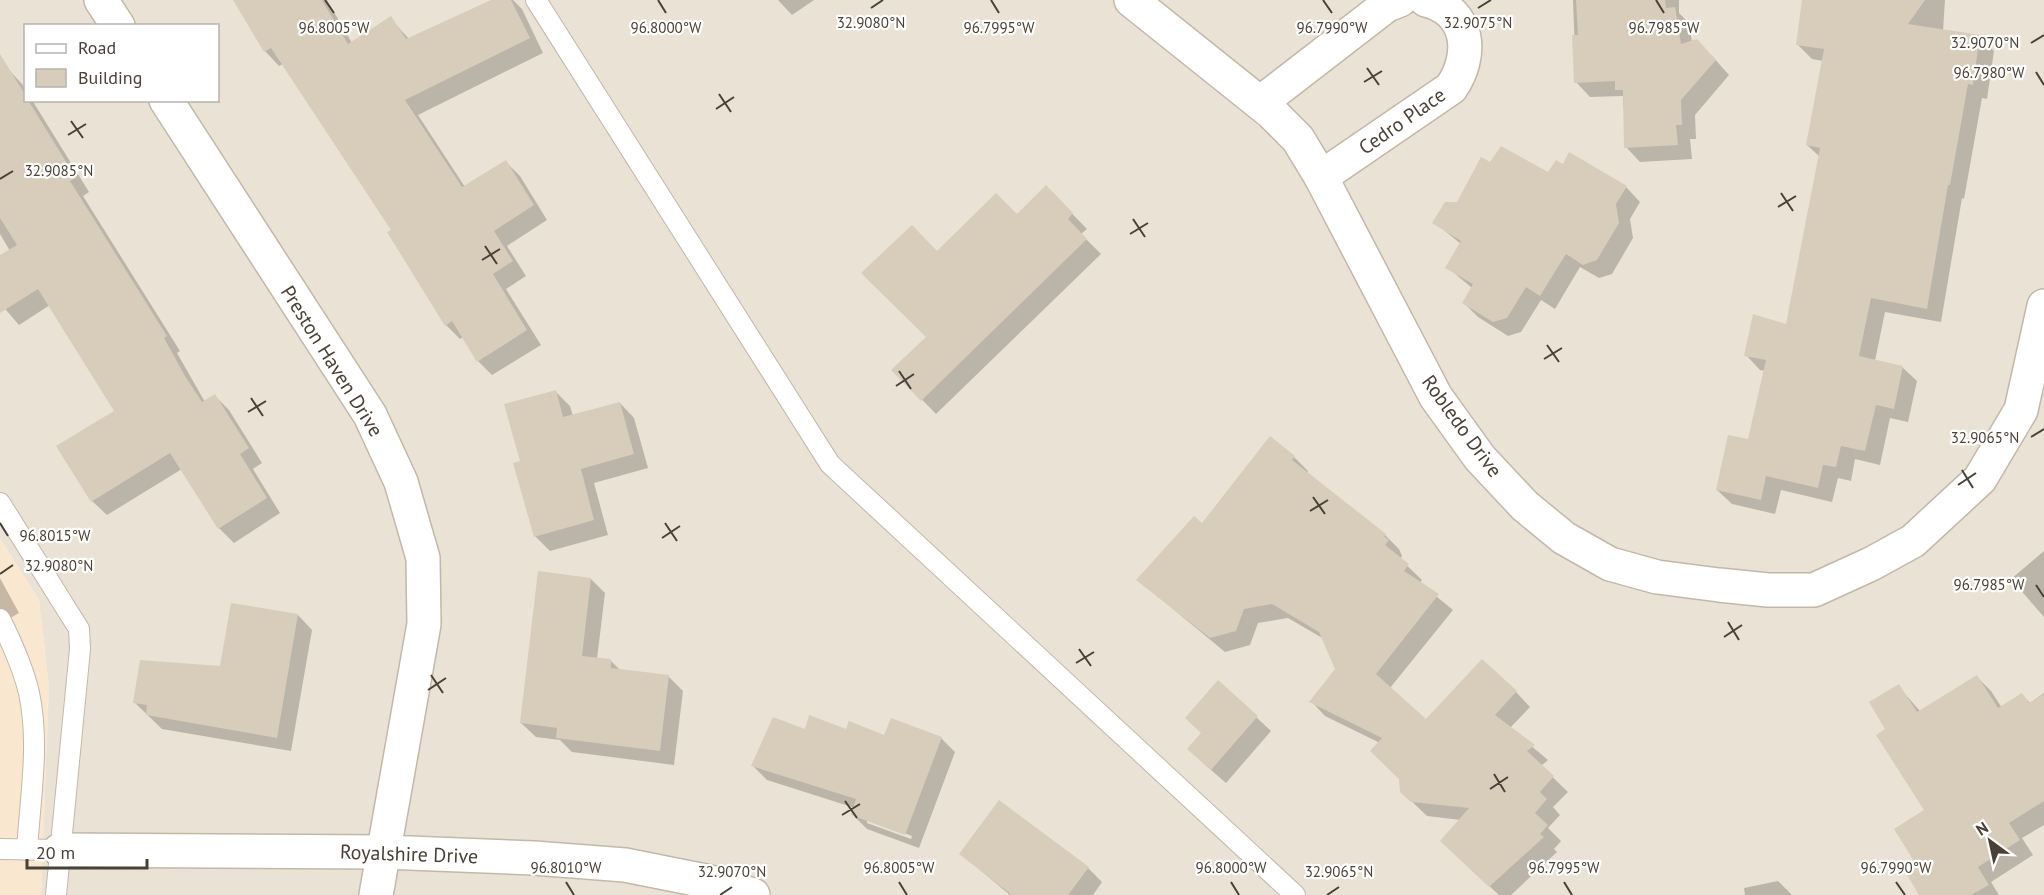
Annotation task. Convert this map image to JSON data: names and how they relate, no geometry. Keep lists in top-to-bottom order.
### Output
{
  "streets": {
    "street": [
      "Cedro Place",
      "Preston Haven Drive",
      "Robledo Drive",
      "Royalshire Drive"
    ]
  },
  "crossings": [
    ["Cedro Place", "Robledo Drive"],
    ["Preston Haven Drive", "Royalshire Drive"]
  ],
  "legend": ["Road", "Building"],
  "scale_bar": "20 m",
  "north": "top left",
  "coordinates": [
    "32.9080°N",
    "32.9075°N",
    "96.8005°W",
    "96.8000°W",
    "96.7995°W",
    "96.7990°W",
    "96.7985°W",
    "32.9070°N",
    "96.7980°W",
    "32.9085°N",
    "32.9065°N",
    "96.8015°W",
    "96.8010°W"
  ]
}
